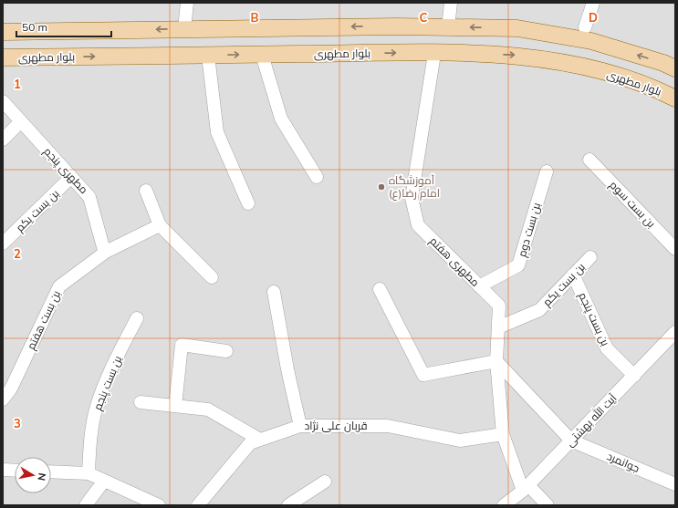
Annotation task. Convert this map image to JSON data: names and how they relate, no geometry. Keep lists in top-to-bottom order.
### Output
{
  "streets": {
    "main road": ["بلوار مطهری"],
    "street": [
      "مطهری پنجم",
      "بن بست سوم",
      "بن بست یکم",
      "بن بست دوم",
      "مطهری هفتم",
      "بن بست پنجم",
      "بن بست هفتم",
      "آیت الله بهشتی",
      "قربان علی نژاد",
      "جوانمرد"
    ]
  },
  "crossings": [
    ["بلوار مطهری", "مطهری هفتم"],
    ["مطهری پنجم", "بن بست یکم"],
    ["مطهری پنجم", "بن بست هفتم"],
    ["بن بست یکم", "مطهری هفتم"],
    ["بن بست یکم", "بن بست پنجم"],
    ["بن بست دوم", "مطهری هفتم"],
    ["مطهری هفتم", "آیت الله بهشتی"],
    ["مطهری هفتم", "قربان علی نژاد"],
    ["بن بست پنجم", "آیت الله بهشتی"],
    ["آیت الله بهشتی", "جوانمرد"]
  ],
  "places": ["آموزشگاه امام رضا(ع)"],
  "scale_bar": "50 m",
  "north": "right",
  "grid": {
    "columns": ["B", "C", "D"],
    "rows": ["1", "2", "3"]
  }
}
